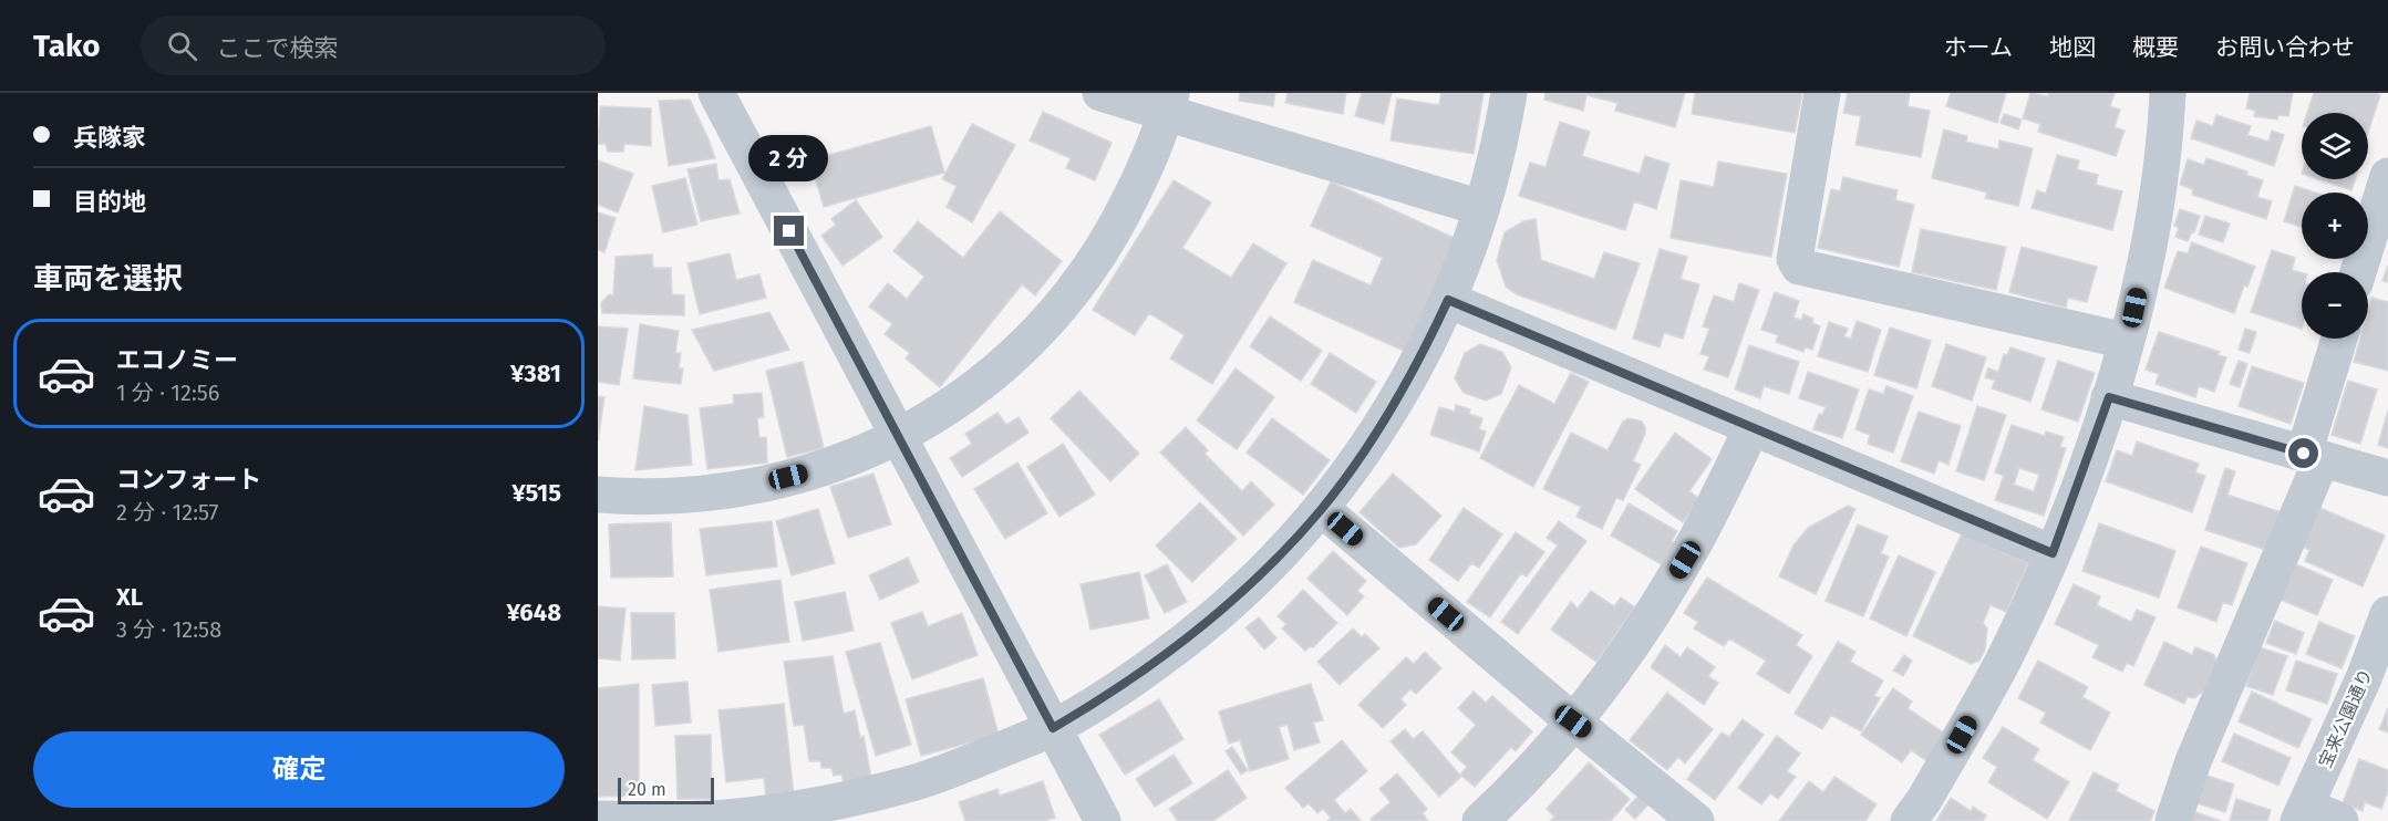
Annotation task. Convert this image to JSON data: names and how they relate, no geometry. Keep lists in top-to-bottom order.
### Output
{
  "streets": {
    "street": ["宝来公園通り"]
  },
  "scale_bar": "20 m",
  "page": {
    "header": "Tako",
    "search": "ここで検索",
    "nav": [
      "ホーム",
      "地図",
      "概要",
      "お問い合わせ"
    ],
    "banner": ["兵隊家", "目的地"],
    "map_buttons": ["+", "−"],
    "bubble": "2 分",
    "heading": "車両を選択",
    "list": [
      {
        "name": "エコノミー",
        "note": "1 分 · 12:56",
        "value": "¥381"
      },
      {
        "name": "コンフォート",
        "note": "2 分 · 12:57",
        "value": "¥515"
      },
      {
        "name": "XL",
        "note": "3 分 · 12:58",
        "value": "¥648"
      }
    ],
    "buttons": "確定",
    "scale": "20 m"
  }
}
